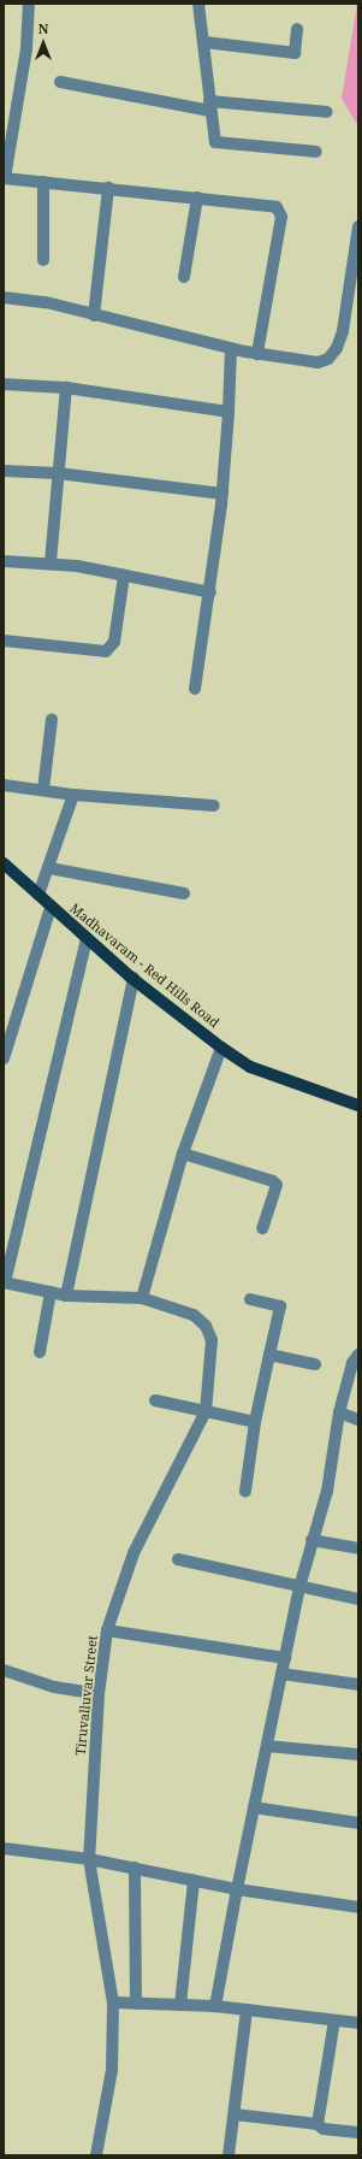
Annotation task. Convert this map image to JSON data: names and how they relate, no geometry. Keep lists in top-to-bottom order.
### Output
{
  "streets": {
    "main road": ["Madhavaram - Red Hills Road"],
    "street": ["Tiruvalluvar Street"]
  },
  "north": "top"
}
